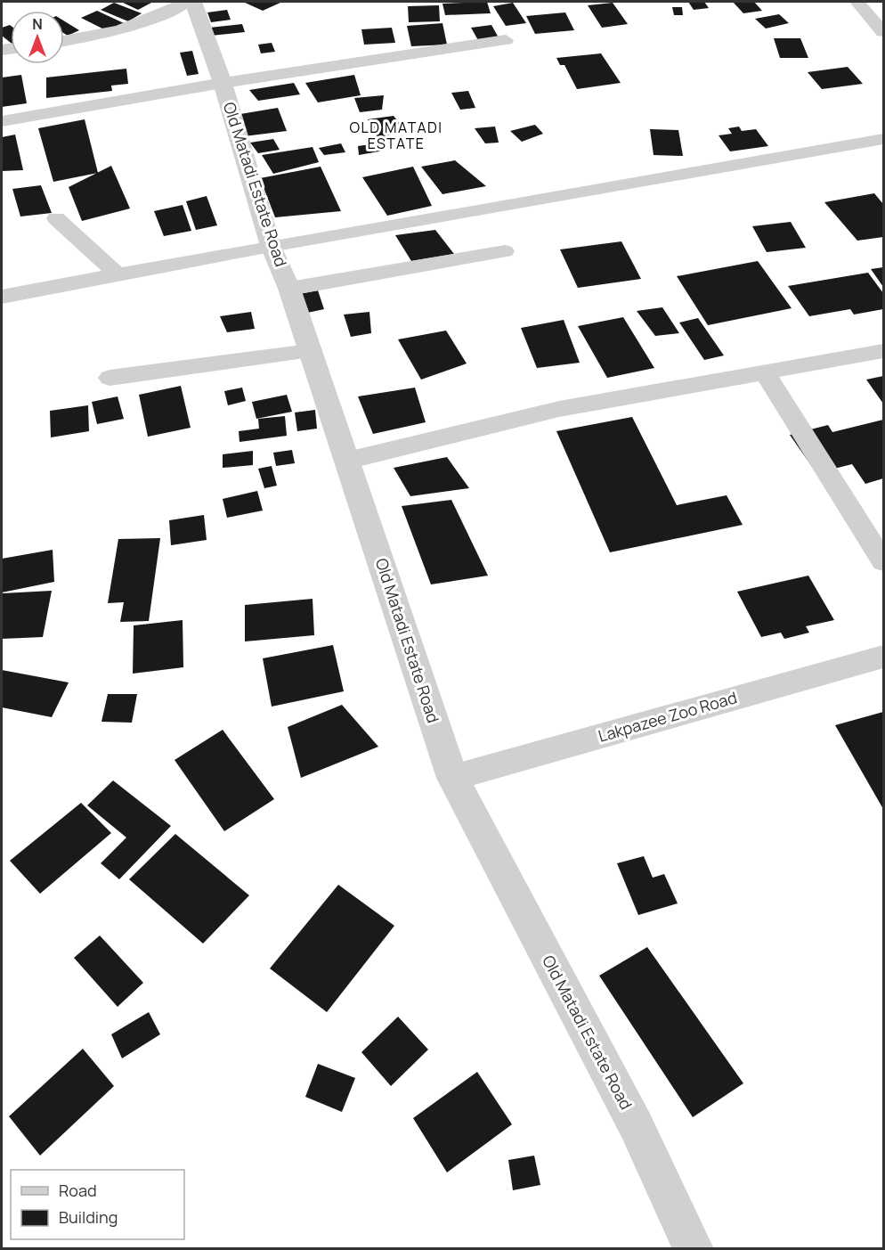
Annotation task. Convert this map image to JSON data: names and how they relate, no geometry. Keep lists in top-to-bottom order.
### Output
{
  "streets": {
    "street": ["Old Matadi Estate Road", "Lakpazee Zoo Road"]
  },
  "crossings": [
    ["Old Matadi Estate Road", "Lakpazee Zoo Road"]
  ],
  "districts": ["OLD MATADI ESTATE"],
  "legend": ["Road", "Building"],
  "north": "top"
}
